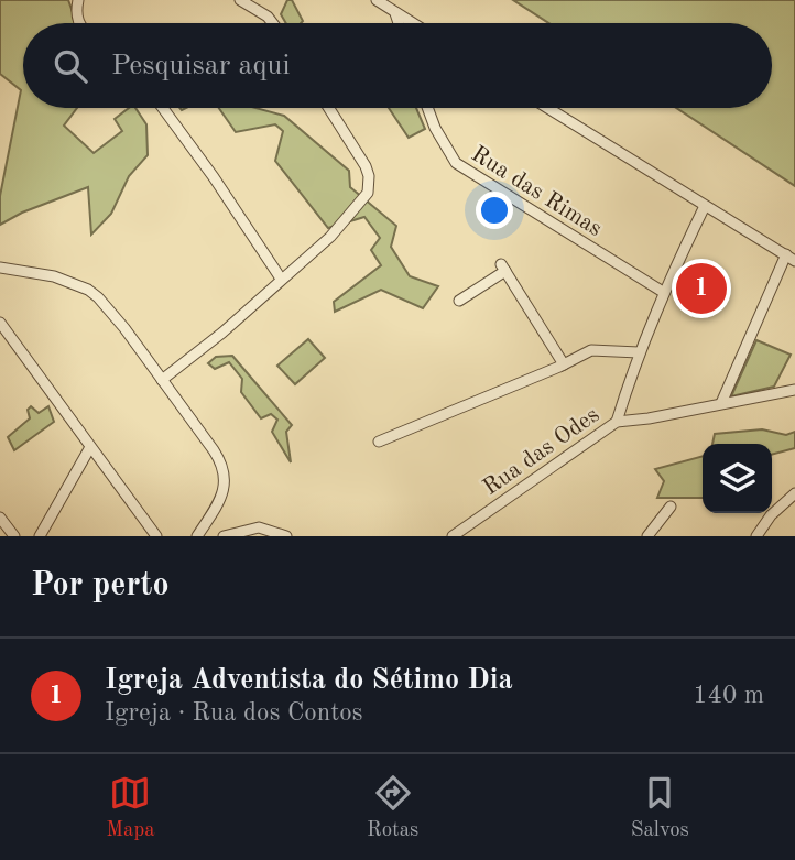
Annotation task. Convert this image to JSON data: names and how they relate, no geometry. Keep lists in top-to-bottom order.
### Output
{
  "streets": {
    "street": ["Rua das Rimas", "Rua das Odes"]
  },
  "page": {
    "search": "Pesquisar aqui",
    "pins": "1",
    "heading": "Por perto",
    "list": [
      {
        "mark": "1",
        "name": "Igreja Adventista do Sétimo Dia",
        "note": "Igreja · Rua dos Contos",
        "value": "140 m"
      }
    ],
    "nav": ["Mapa", "Rotas", "Salvos"]
  }
}
